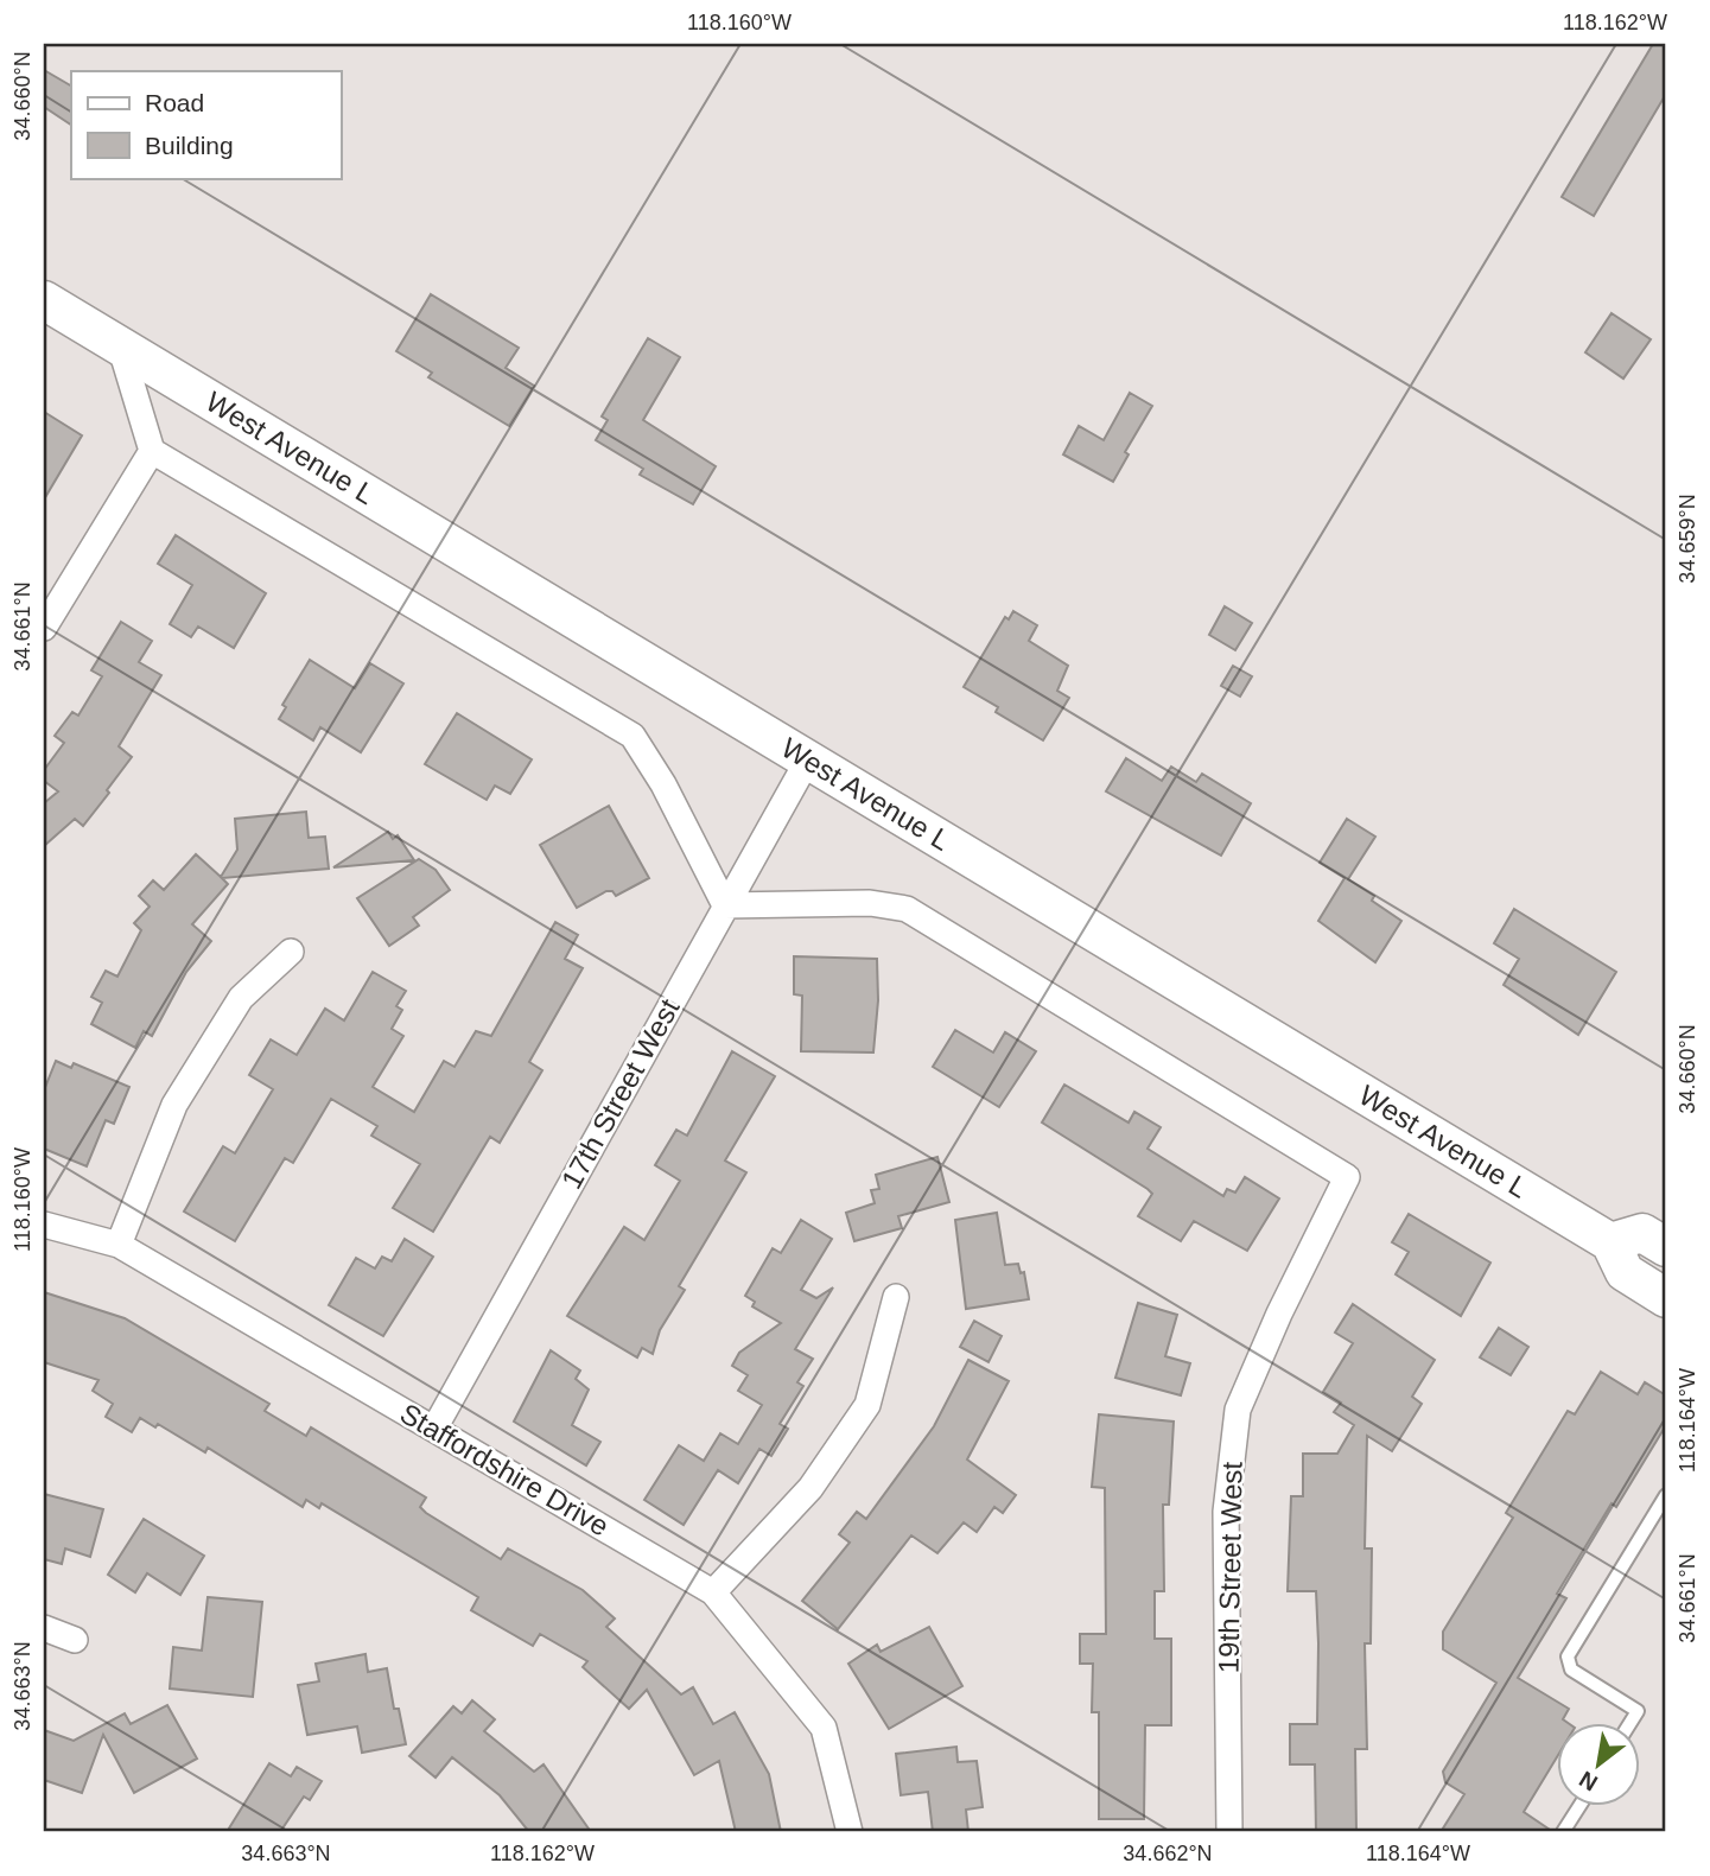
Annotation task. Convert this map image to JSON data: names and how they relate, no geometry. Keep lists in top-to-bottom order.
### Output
{
  "streets": {
    "main road": ["West Avenue L"],
    "street": ["17th Street West", "Staffordshire Drive", "19th Street West"]
  },
  "crossings": [
    ["West Avenue L", "17th Street West"],
    ["17th Street West", "Staffordshire Drive"],
    ["17th Street West", "19th Street West"]
  ],
  "legend": ["Road", "Building"],
  "north": "bottom left",
  "coordinates": [
    "118.160°W",
    "118.162°W",
    "34.660°N",
    "34.659°N",
    "34.661°N",
    "118.164°W",
    "34.663°N",
    "34.662°N"
  ]
}
